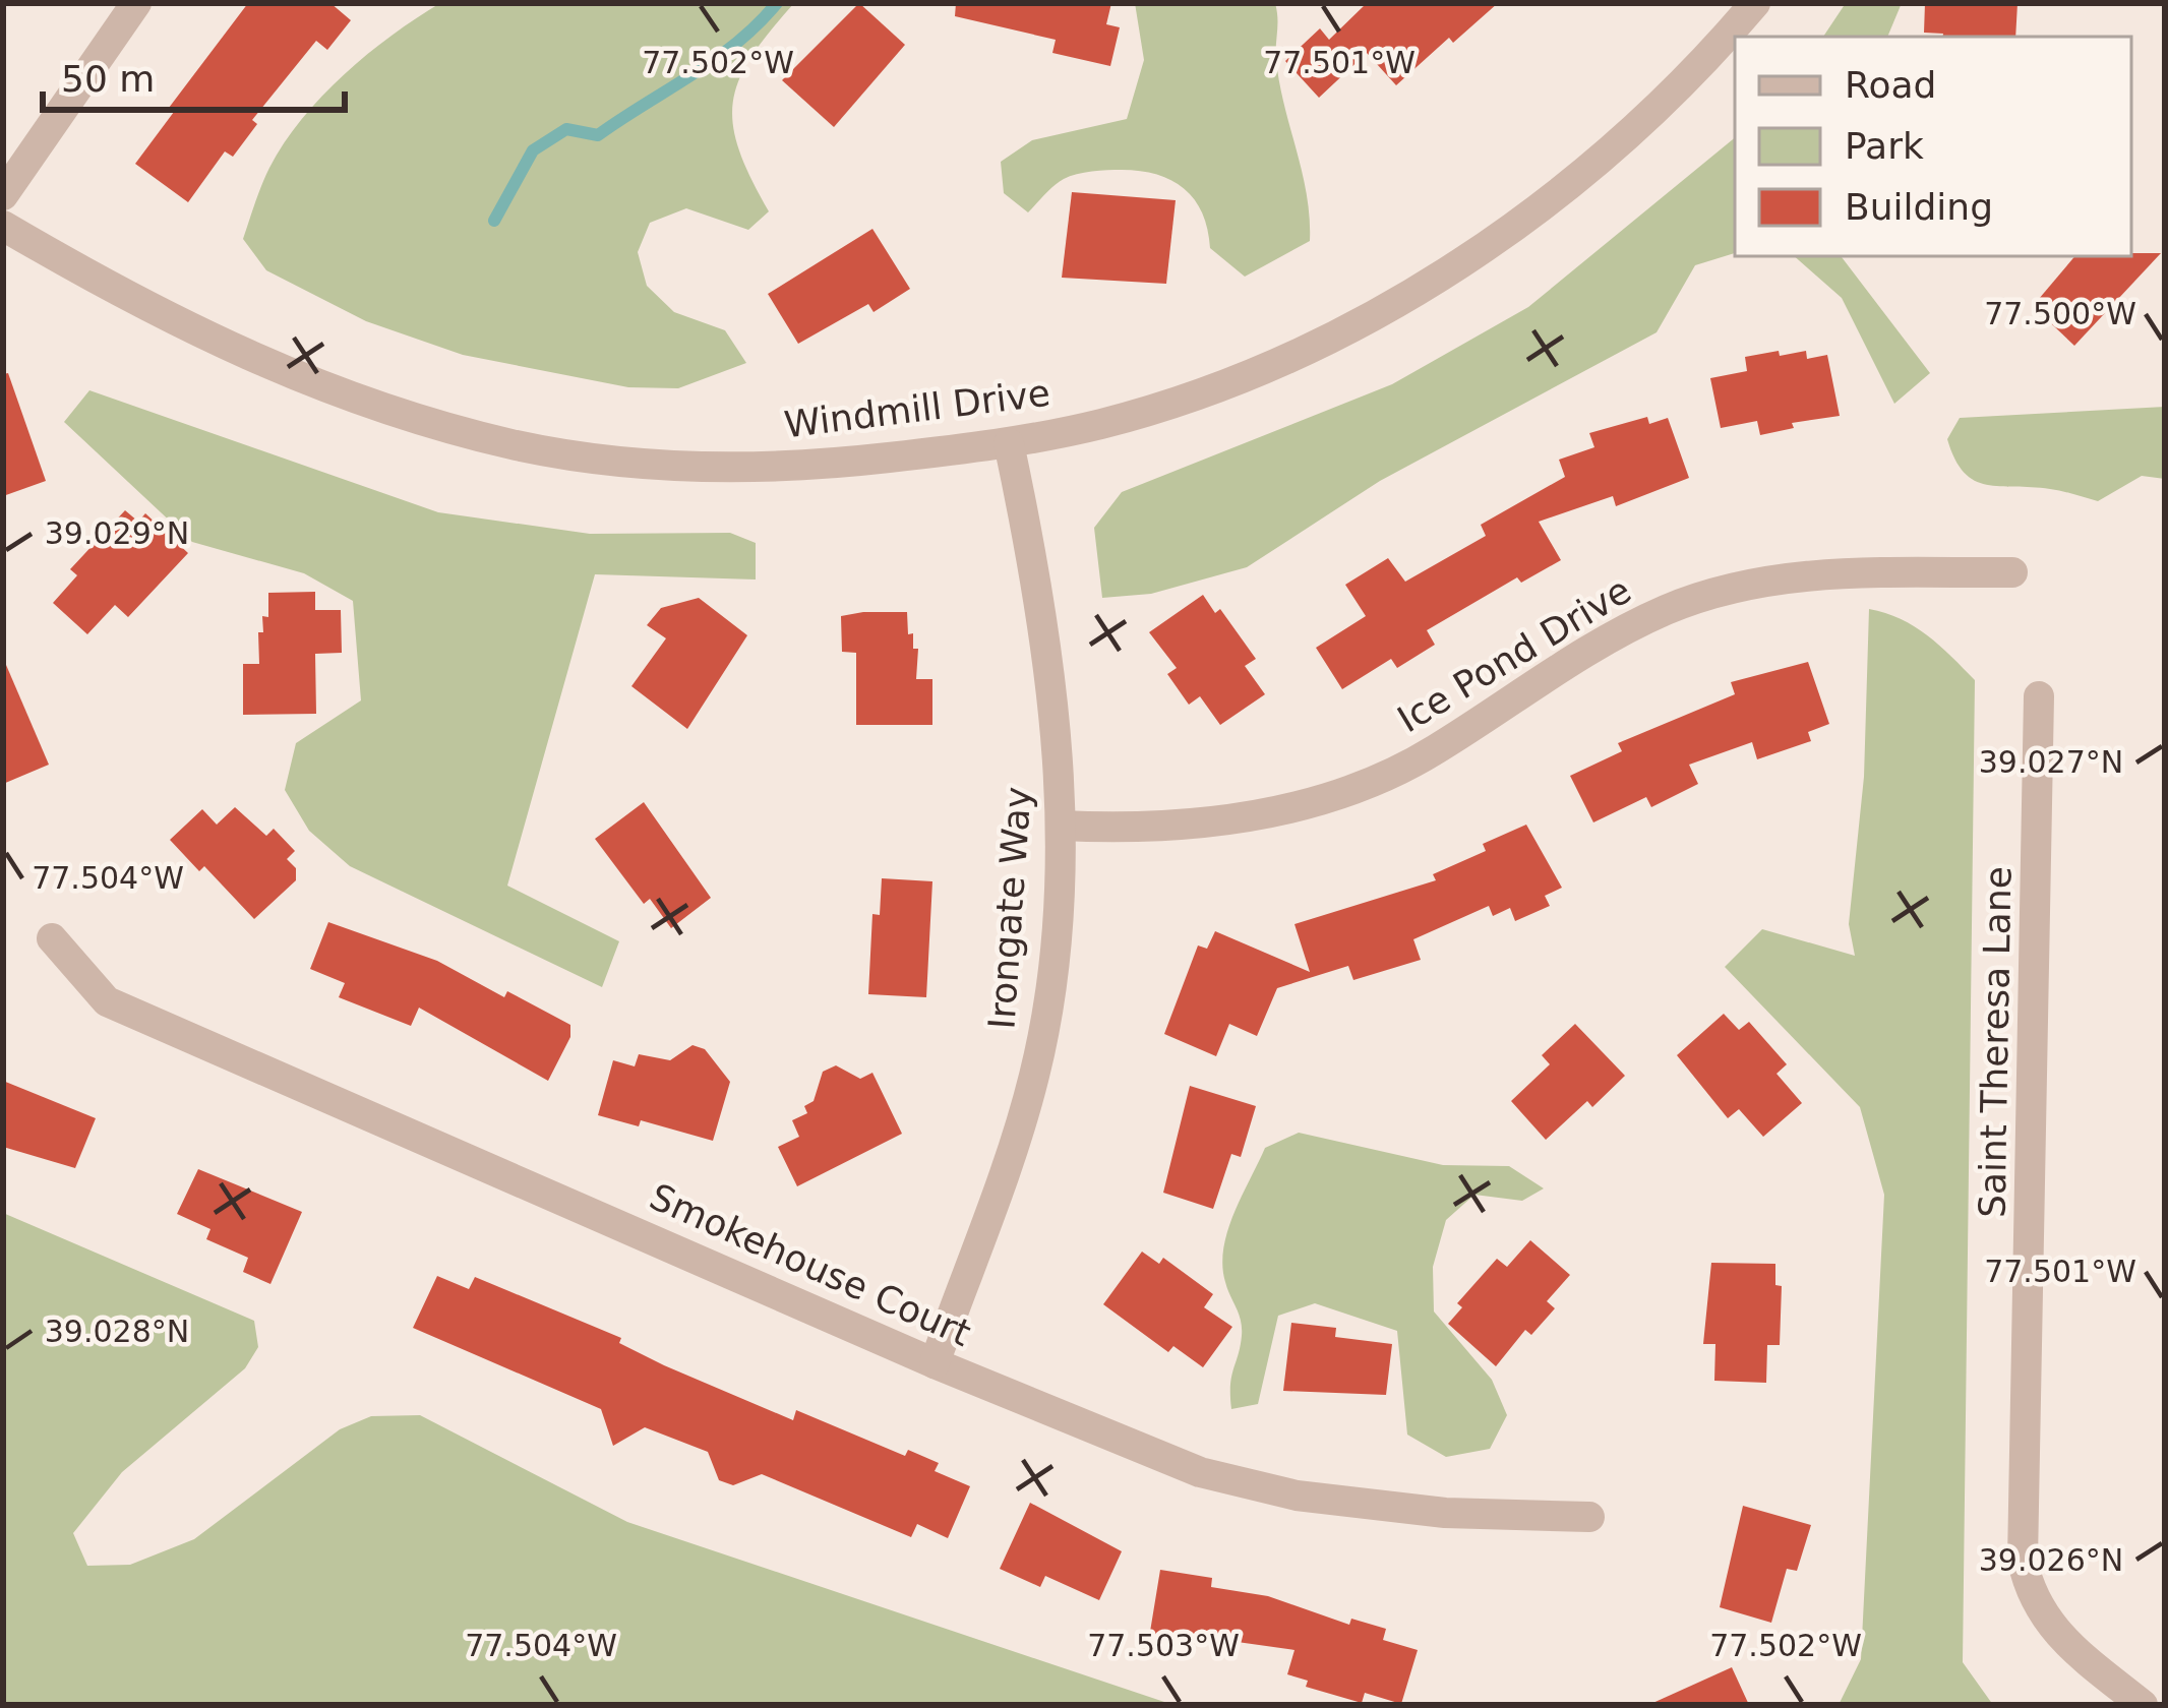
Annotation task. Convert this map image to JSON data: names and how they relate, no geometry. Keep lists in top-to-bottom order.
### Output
{
  "streets": {
    "street": [
      "Windmill Drive",
      "Ice Pond Drive",
      "Irongate Way",
      "Saint Theresa Lane",
      "Smokehouse Court"
    ]
  },
  "crossings": [
    ["Windmill Drive", "Irongate Way"],
    ["Ice Pond Drive", "Irongate Way"],
    ["Irongate Way", "Smokehouse Court"]
  ],
  "legend": ["Road", "Park", "Building"],
  "scale_bar": "50 m",
  "coordinates": [
    "77.502°W",
    "77.501°W",
    "77.500°W",
    "39.029°N",
    "39.027°N",
    "77.504°W",
    "39.028°N",
    "39.026°N",
    "77.503°W"
  ]
}
